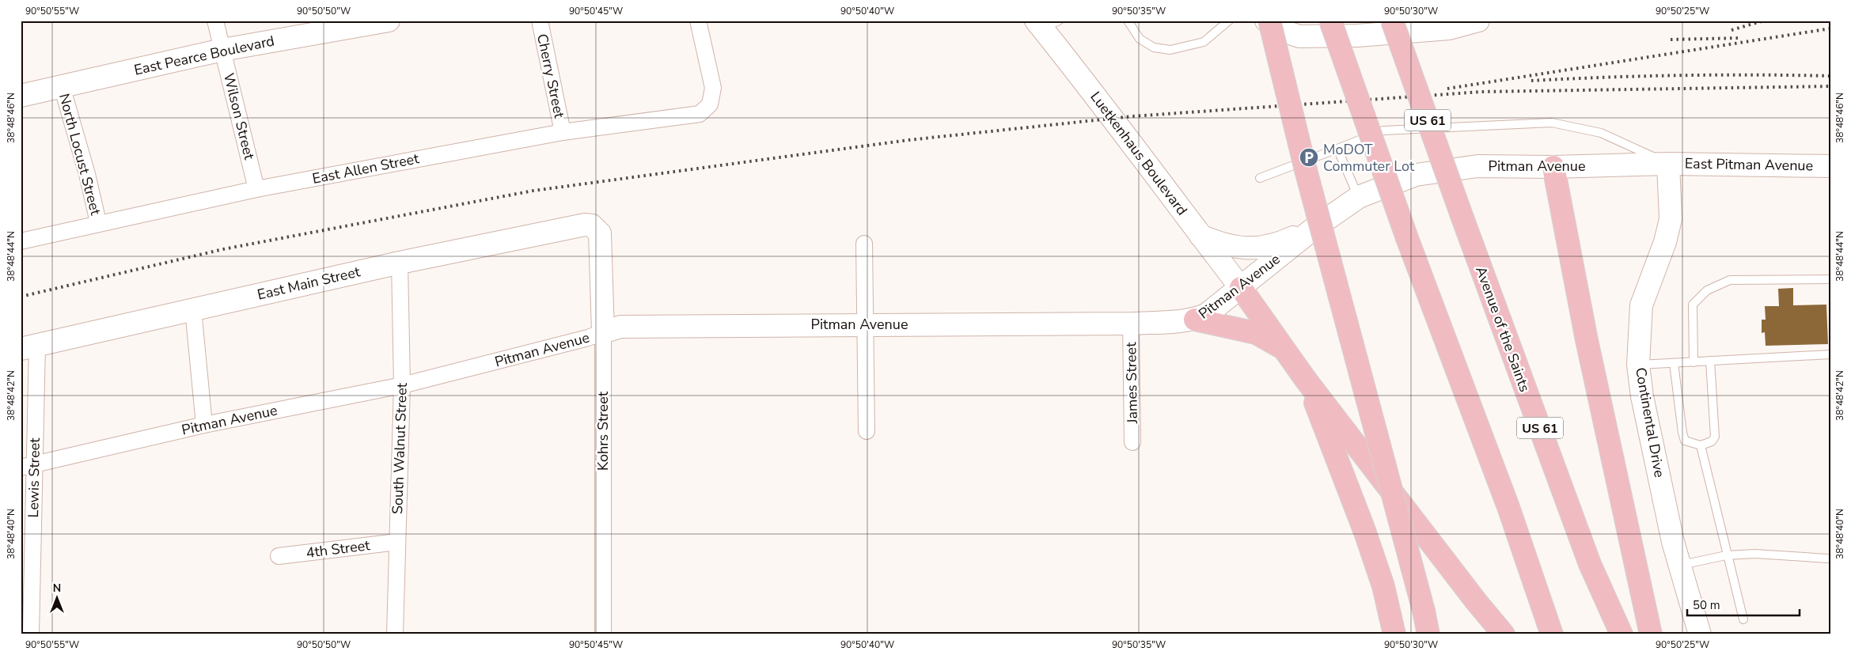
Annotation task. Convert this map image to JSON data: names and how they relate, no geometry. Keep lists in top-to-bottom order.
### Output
{
  "streets": {
    "highway": ["US 61", "Avenue of the Saints"],
    "street": [
      "East Pearce Boulevard",
      "Cherry Street",
      "Wilson Street",
      "Luetkenhaus Boulevard",
      "North Locust Street",
      "East Pitman Avenue",
      "Pitman Avenue",
      "East Allen Street",
      "East Main Street",
      "James Street",
      "Continental Drive",
      "Kohrs Street",
      "South Walnut Street",
      "Lewis Street",
      "4th Street"
    ]
  },
  "crossings": [
    ["East Pearce Boulevard", "Wilson Street"],
    ["East Pearce Boulevard", "North Locust Street"],
    ["Cherry Street", "East Allen Street"],
    ["Wilson Street", "East Allen Street"],
    ["Luetkenhaus Boulevard", "Pitman Avenue"],
    ["North Locust Street", "East Allen Street"],
    ["East Pitman Avenue", "Pitman Avenue"],
    ["East Pitman Avenue", "Continental Drive"],
    ["Pitman Avenue", "James Street"],
    ["Pitman Avenue", "Continental Drive"],
    ["Pitman Avenue", "Kohrs Street"],
    ["Pitman Avenue", "South Walnut Street"],
    ["Pitman Avenue", "Lewis Street"],
    ["East Main Street", "Kohrs Street"],
    ["East Main Street", "South Walnut Street"],
    ["East Main Street", "Lewis Street"],
    ["South Walnut Street", "4th Street"]
  ],
  "places": {
    "parking": ["MoDOT Commuter Lot"]
  },
  "scale_bar": "50 m",
  "north": "top",
  "coordinates": [
    "90°50'55\"W",
    "90°50'50\"W",
    "90°50'45\"W",
    "90°50'40\"W",
    "90°50'35\"W",
    "90°50'30\"W",
    "90°50'25\"W",
    "38°48'46\"N",
    "38°48'44\"N",
    "38°48'42\"N",
    "38°48'40\"N"
  ]
}
